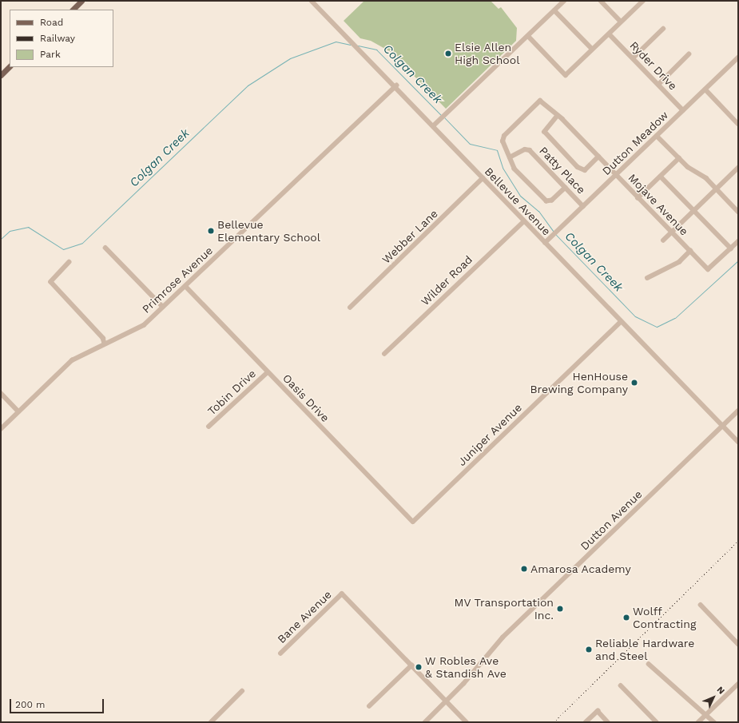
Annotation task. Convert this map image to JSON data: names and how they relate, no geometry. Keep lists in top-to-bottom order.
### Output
{
  "streets": {
    "street": [
      "Ryder Drive",
      "Dutton Meadow",
      "Patty Place",
      "Bellevue Avenue",
      "Mojave Avenue",
      "Webber Lane",
      "Primrose Avenue",
      "Wilder Road",
      "Tobin Drive",
      "Oasis Drive",
      "Juniper Avenue",
      "Dutton Avenue",
      "Bane Avenue"
    ]
  },
  "crossings": [
    ["Ryder Drive", "Dutton Meadow"],
    ["Dutton Meadow", "Patty Place"],
    ["Dutton Meadow", "Bellevue Avenue"],
    ["Dutton Meadow", "Mojave Avenue"],
    ["Patty Place", "Mojave Avenue"],
    ["Bellevue Avenue", "Webber Lane"],
    ["Bellevue Avenue", "Primrose Avenue"],
    ["Bellevue Avenue", "Wilder Road"],
    ["Bellevue Avenue", "Juniper Avenue"],
    ["Bellevue Avenue", "Dutton Avenue"],
    ["Primrose Avenue", "Oasis Drive"],
    ["Tobin Drive", "Oasis Drive"],
    ["Oasis Drive", "Juniper Avenue"]
  ],
  "water": ["Colgan Creek"],
  "places": [
    "Elsie Allen High School",
    "Bellevue Elementary School",
    "HenHouse Brewing Company",
    "Amarosa Academy",
    "MV Transportation Inc.",
    "Wolff Contracting",
    "Reliable Hardware and Steel",
    "W Robles Ave & Standish Ave"
  ],
  "legend": ["Road", "Railway", "Park"],
  "scale_bar": "200 m",
  "north": "top right"
}
